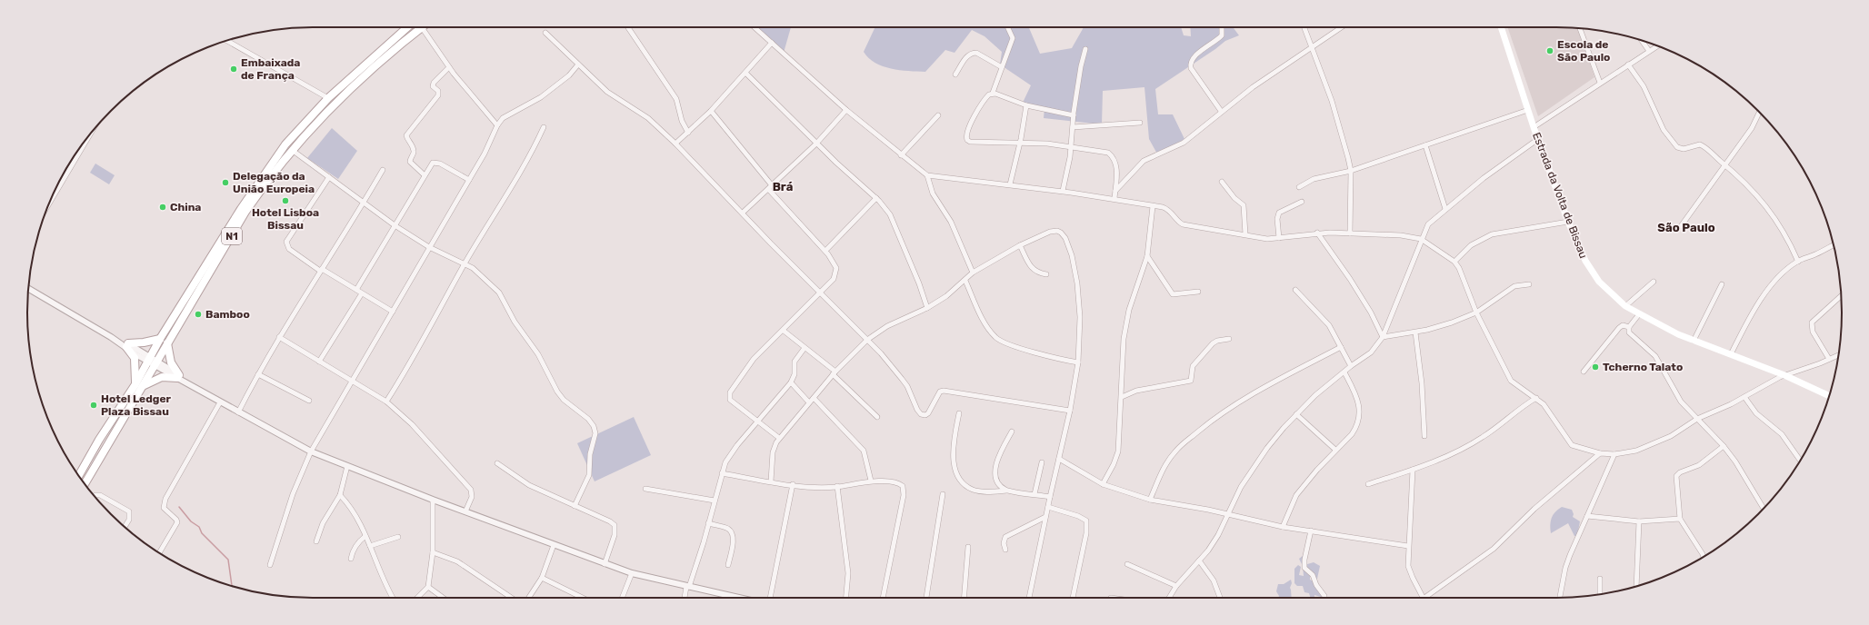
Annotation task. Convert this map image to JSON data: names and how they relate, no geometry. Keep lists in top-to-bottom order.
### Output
{
  "streets": {
    "main road": ["Estrada da Volta de Bissau", "N1"]
  },
  "districts": ["Brá", "São Paulo"],
  "places": [
    "Escola de São Paulo",
    "Embaixada de França",
    "Delegação da União Europeia",
    "Hotel Lisboa Bissau",
    "China",
    "Bamboo",
    "Tcherno Talato",
    "Hotel Ledger Plaza Bissau"
  ]
}
